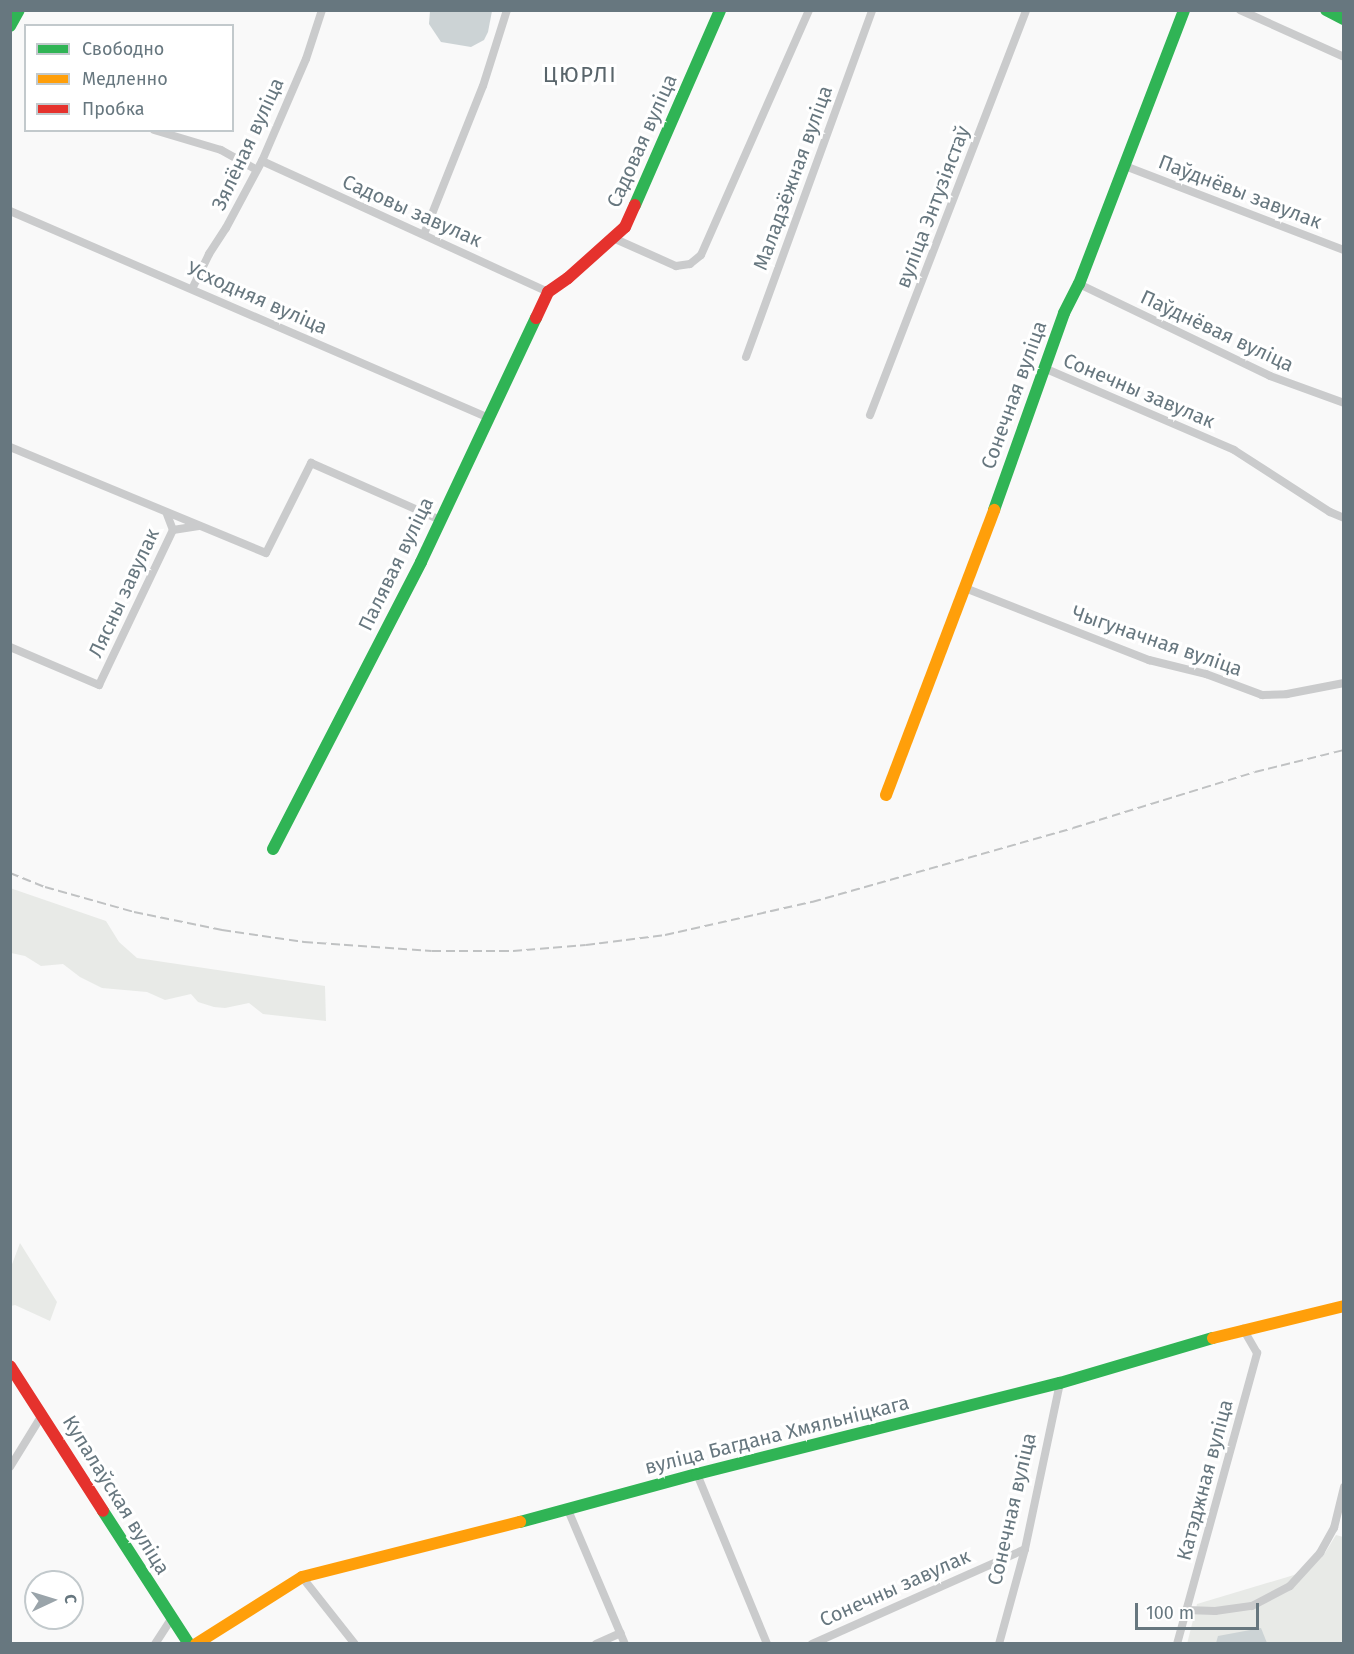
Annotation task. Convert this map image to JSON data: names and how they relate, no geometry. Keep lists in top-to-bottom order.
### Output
{
  "streets": {
    "street": [
      "Садовая вуліца",
      "Зялёная вуліца",
      "Маладзёжная вуліца",
      "Паўднёвы завулак",
      "вуліца Энтузіястаў",
      "Садовы завулак",
      "Усходняя вуліца",
      "Паўднёвая вуліца",
      "Сонечны завулак",
      "Сонечная вуліца",
      "Палявая вуліца",
      "Лясны завулак",
      "Чыгуначная вуліца",
      "вуліца Багдана Хмяльніцкага",
      "Катэджная вуліца",
      "Купалаўская вуліца"
    ]
  },
  "crossings": [
    ["Садовая вуліца", "Садовы завулак"],
    ["Садовая вуліца", "Палявая вуліца"],
    ["Зялёная вуліца", "Садовы завулак"],
    ["Зялёная вуліца", "Усходняя вуліца"],
    ["Паўднёвы завулак", "Сонечная вуліца"],
    ["Садовы завулак", "Палявая вуліца"],
    ["Усходняя вуліца", "Палявая вуліца"],
    ["Паўднёвая вуліца", "Сонечная вуліца"],
    ["Сонечны завулак", "Сонечная вуліца"],
    ["Сонечная вуліца", "Чыгуначная вуліца"],
    ["Сонечная вуліца", "вуліца Багдана Хмяльніцкага"],
    ["вуліца Багдана Хмяльніцкага", "Катэджная вуліца"]
  ],
  "districts": ["ЦЮРЛІ"],
  "legend": ["Свободно", "Медленно", "Пробка"],
  "scale_bar": "100 m",
  "north": "right"
}
